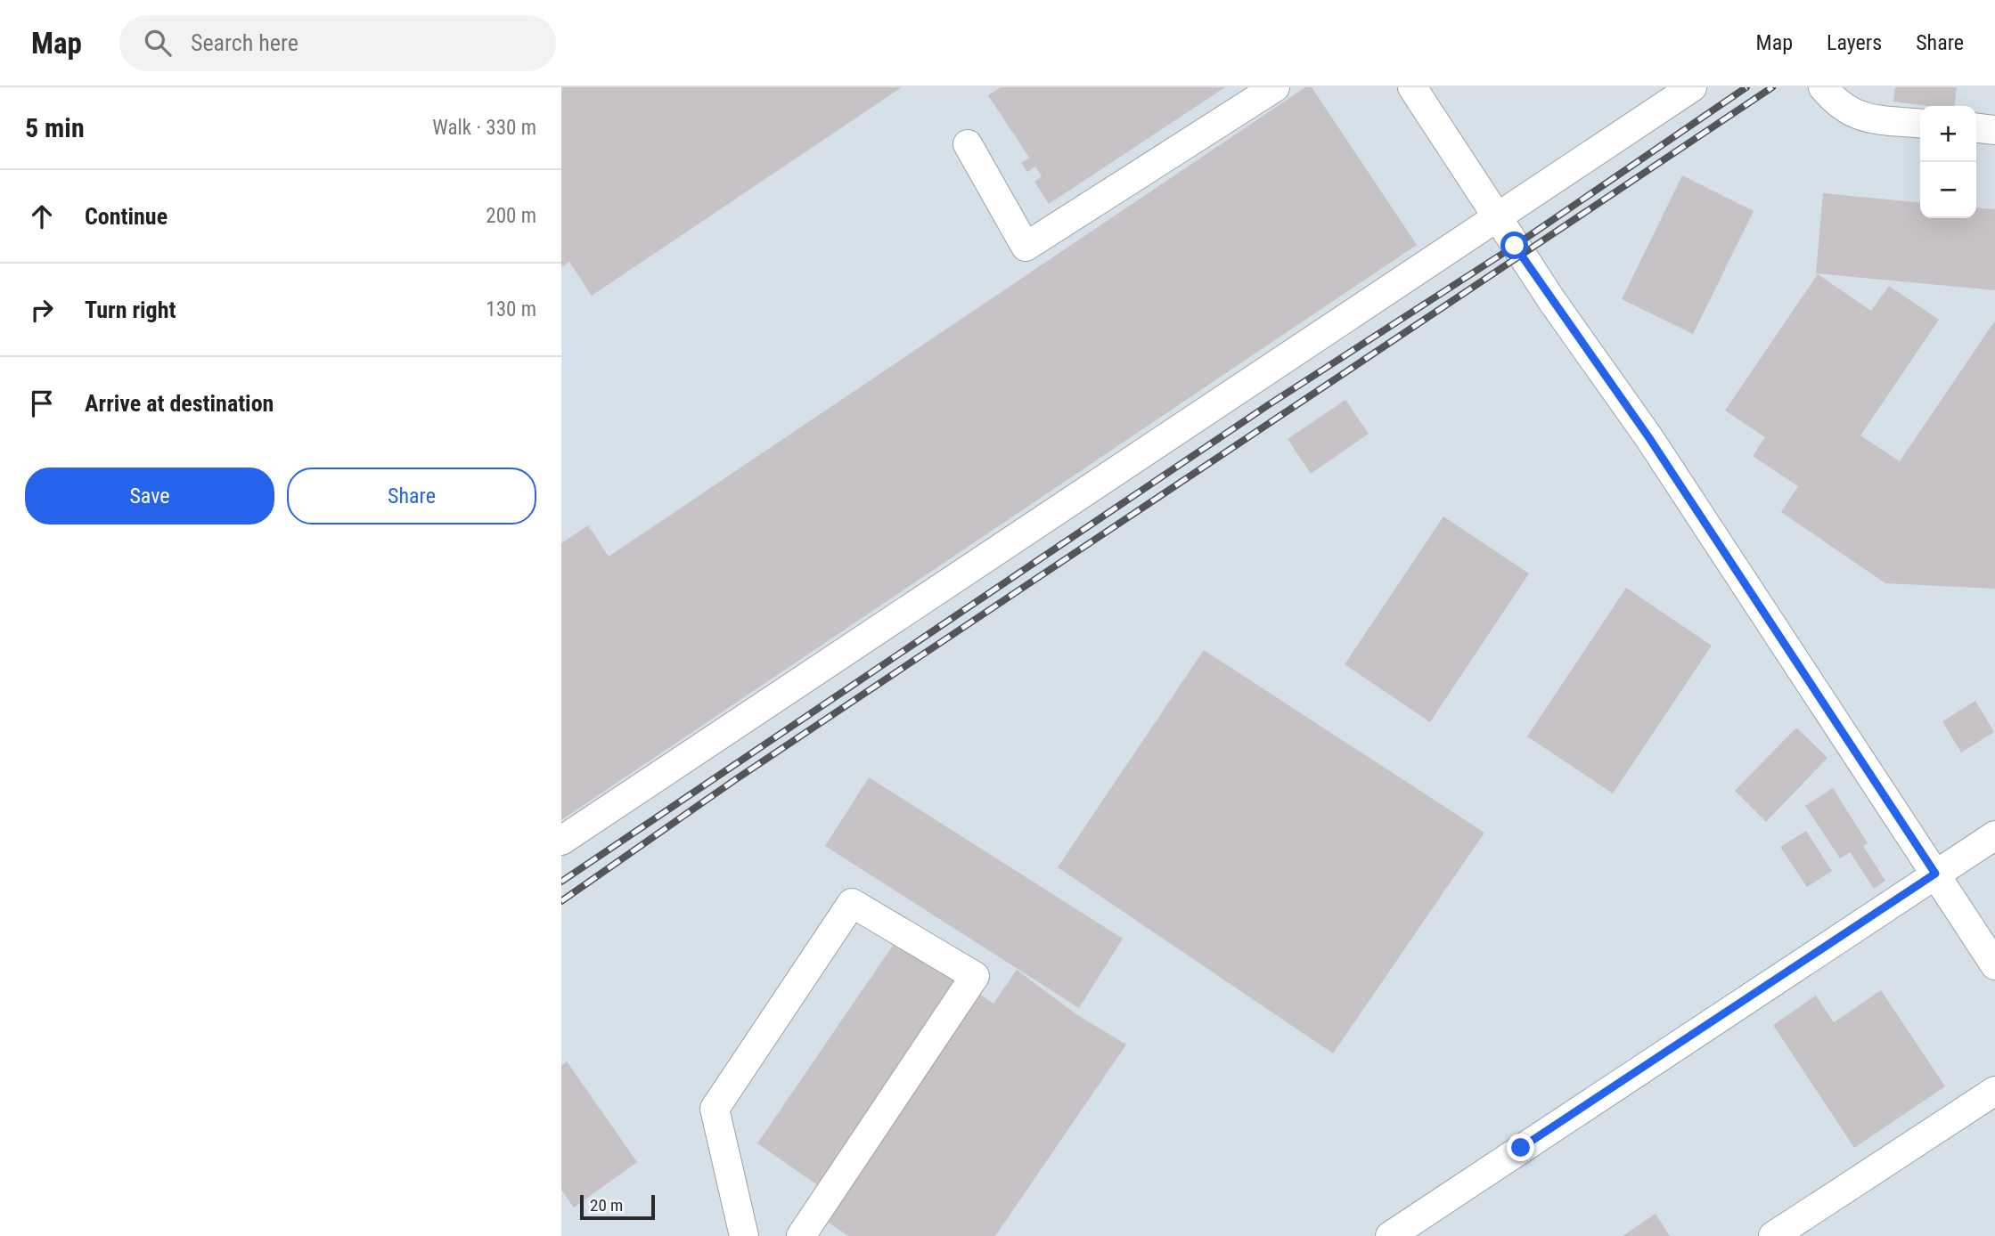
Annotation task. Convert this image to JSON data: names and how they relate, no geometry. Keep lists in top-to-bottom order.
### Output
{
  "scale_bar": "20 m",
  "page": {
    "header": "Map",
    "search": "Search here",
    "nav": ["Map", "Layers", "Share"],
    "heading": ["5 min", "Walk · 330 m"],
    "map_buttons": ["+", "−"],
    "list": [
      ["Continue", "200 m"],
      ["Turn right", "130 m"],
      "Arrive at destination"
    ],
    "buttons": ["Save", "Share"],
    "scale": "20 m"
  }
}
